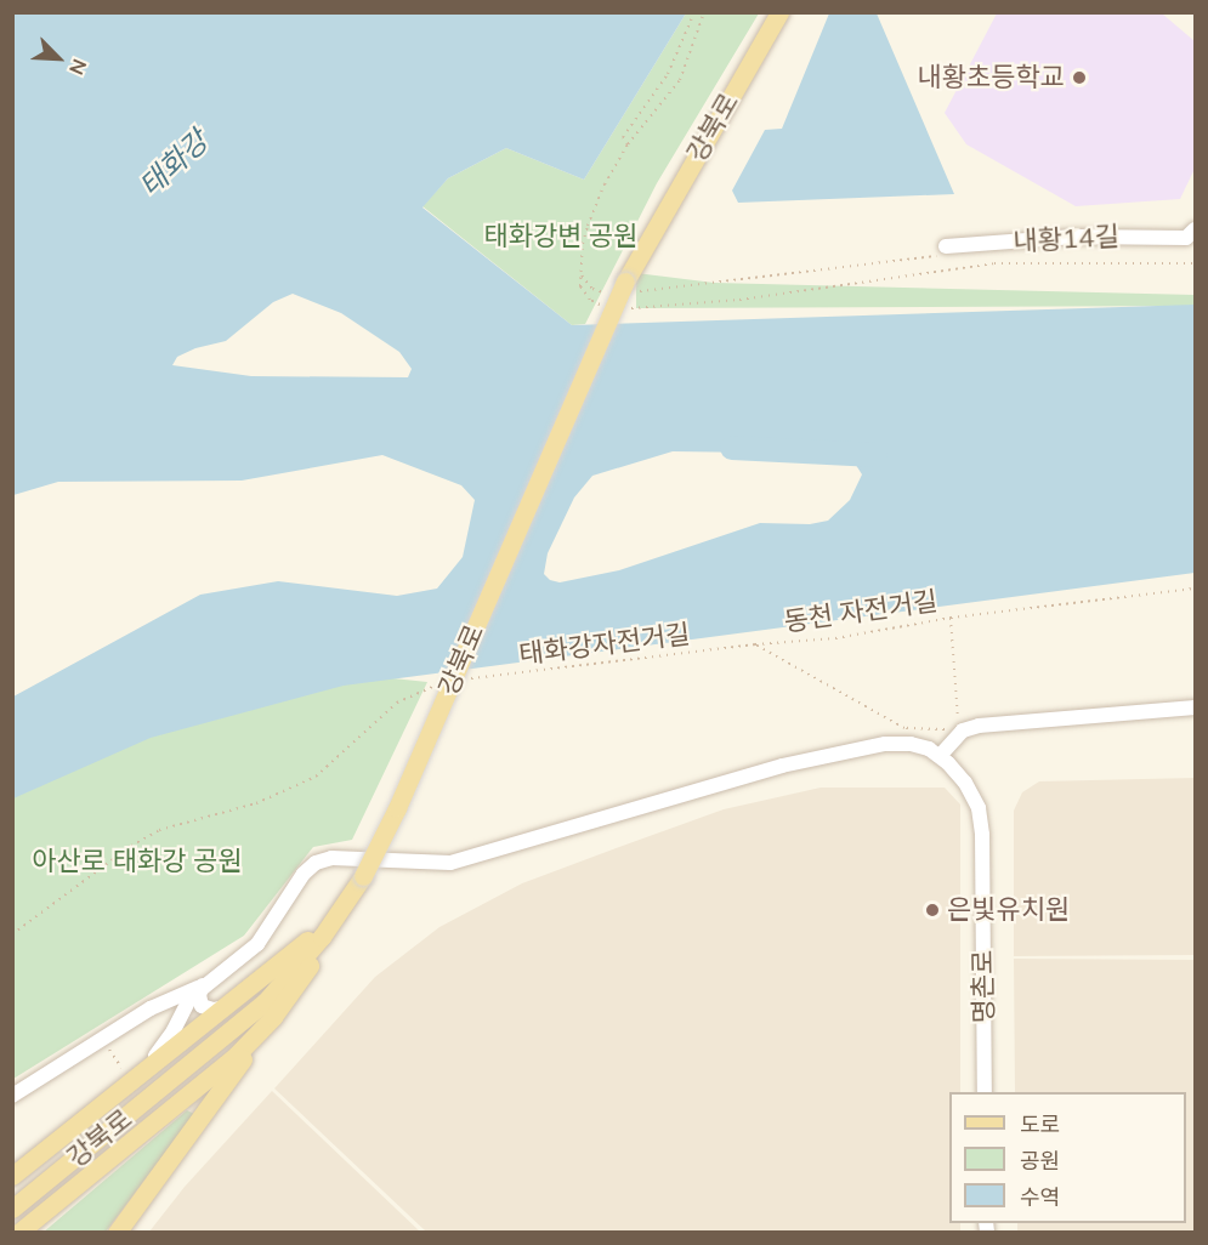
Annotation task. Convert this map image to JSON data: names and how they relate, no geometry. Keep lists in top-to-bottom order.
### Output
{
  "streets": {
    "main road": ["강북로"],
    "street": ["내황14길", "명촌로"],
    "path": ["동천 자전거길", "태화강자전거길"]
  },
  "crossings": [
    ["동천 자전거길", "태화강자전거길"]
  ],
  "water": ["태화강"],
  "parks": ["태화강변 공원", "아산로 태화강 공원"],
  "places": ["내황초등학교", "은빛유치원"],
  "legend": ["도로", "공원", "수역"],
  "north": "bottom right"
}
